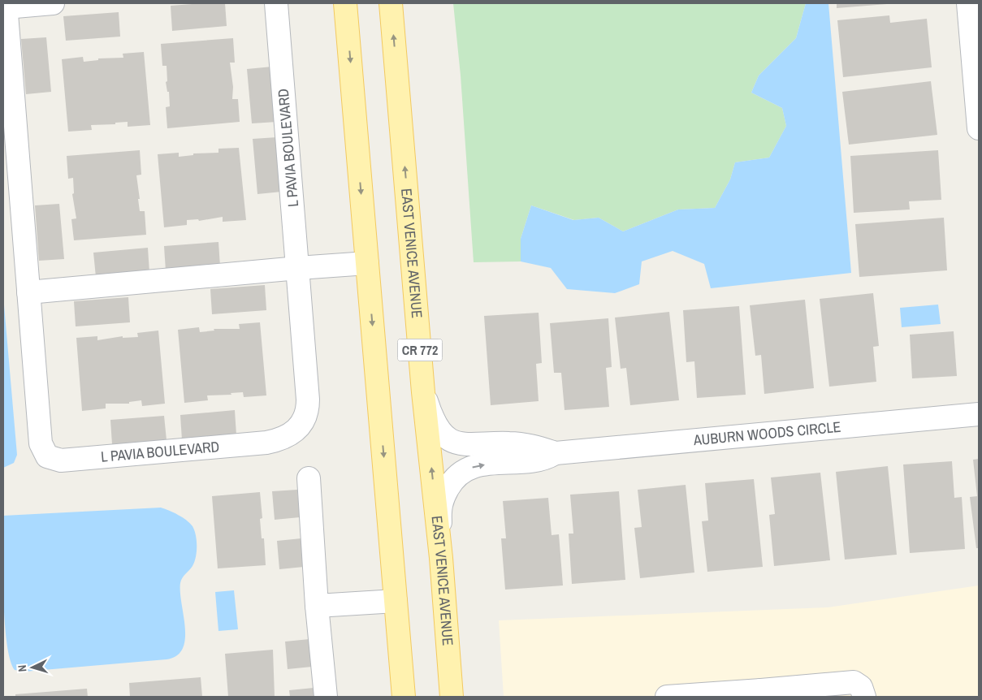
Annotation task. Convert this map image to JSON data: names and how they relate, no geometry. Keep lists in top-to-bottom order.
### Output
{
  "streets": {
    "main road": ["EAST VENICE AVENUE", "CR 772"],
    "street": ["L PAVIA BOULEVARD", "AUBURN WOODS CIRCLE"]
  },
  "crossings": [
    ["EAST VENICE AVENUE", "AUBURN WOODS CIRCLE"]
  ],
  "north": "left"
}
